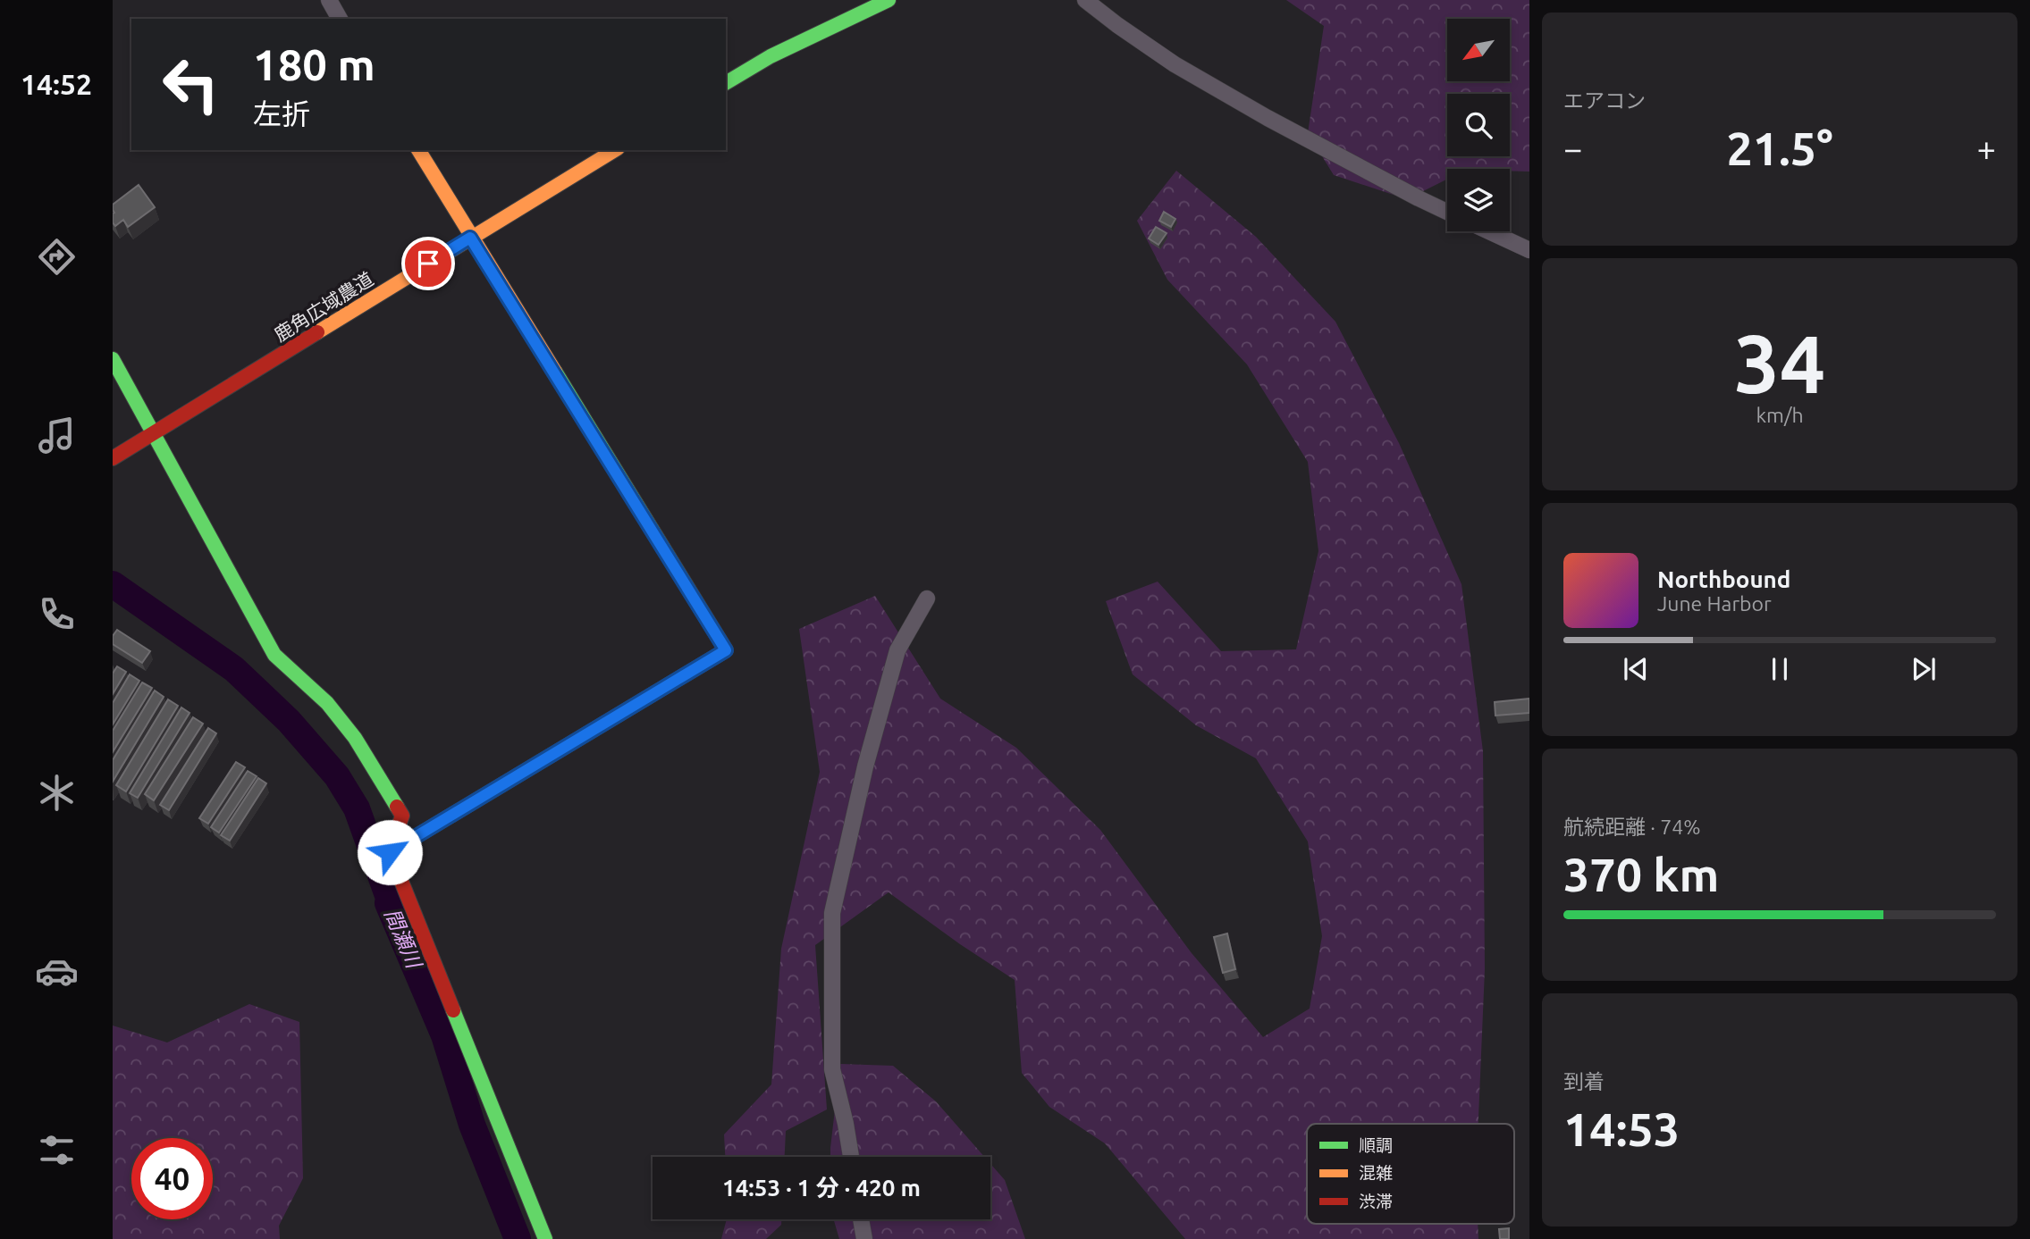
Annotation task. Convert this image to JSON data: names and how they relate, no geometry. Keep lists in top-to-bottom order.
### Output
{
  "streets": {
    "street": ["鹿角広域農道"]
  },
  "water": ["間瀬川"],
  "legend": ["順調", "混雑", "渋滞"],
  "north": "bottom left",
  "page": {
    "tabs": "14:52",
    "tile": [
      "エアコン",
      ["34", "km/h"],
      ["航続距離 · 74%", "370 km"],
      ["到着", "14:53"]
    ],
    "turn": ["180 m", "左折"],
    "heat": ["−", "21.5°", "+"],
    "song": ["Northbound", "June Harbor"],
    "limit": "40",
    "trip": "14:53 · 1 分 · 420 m"
  }
}
